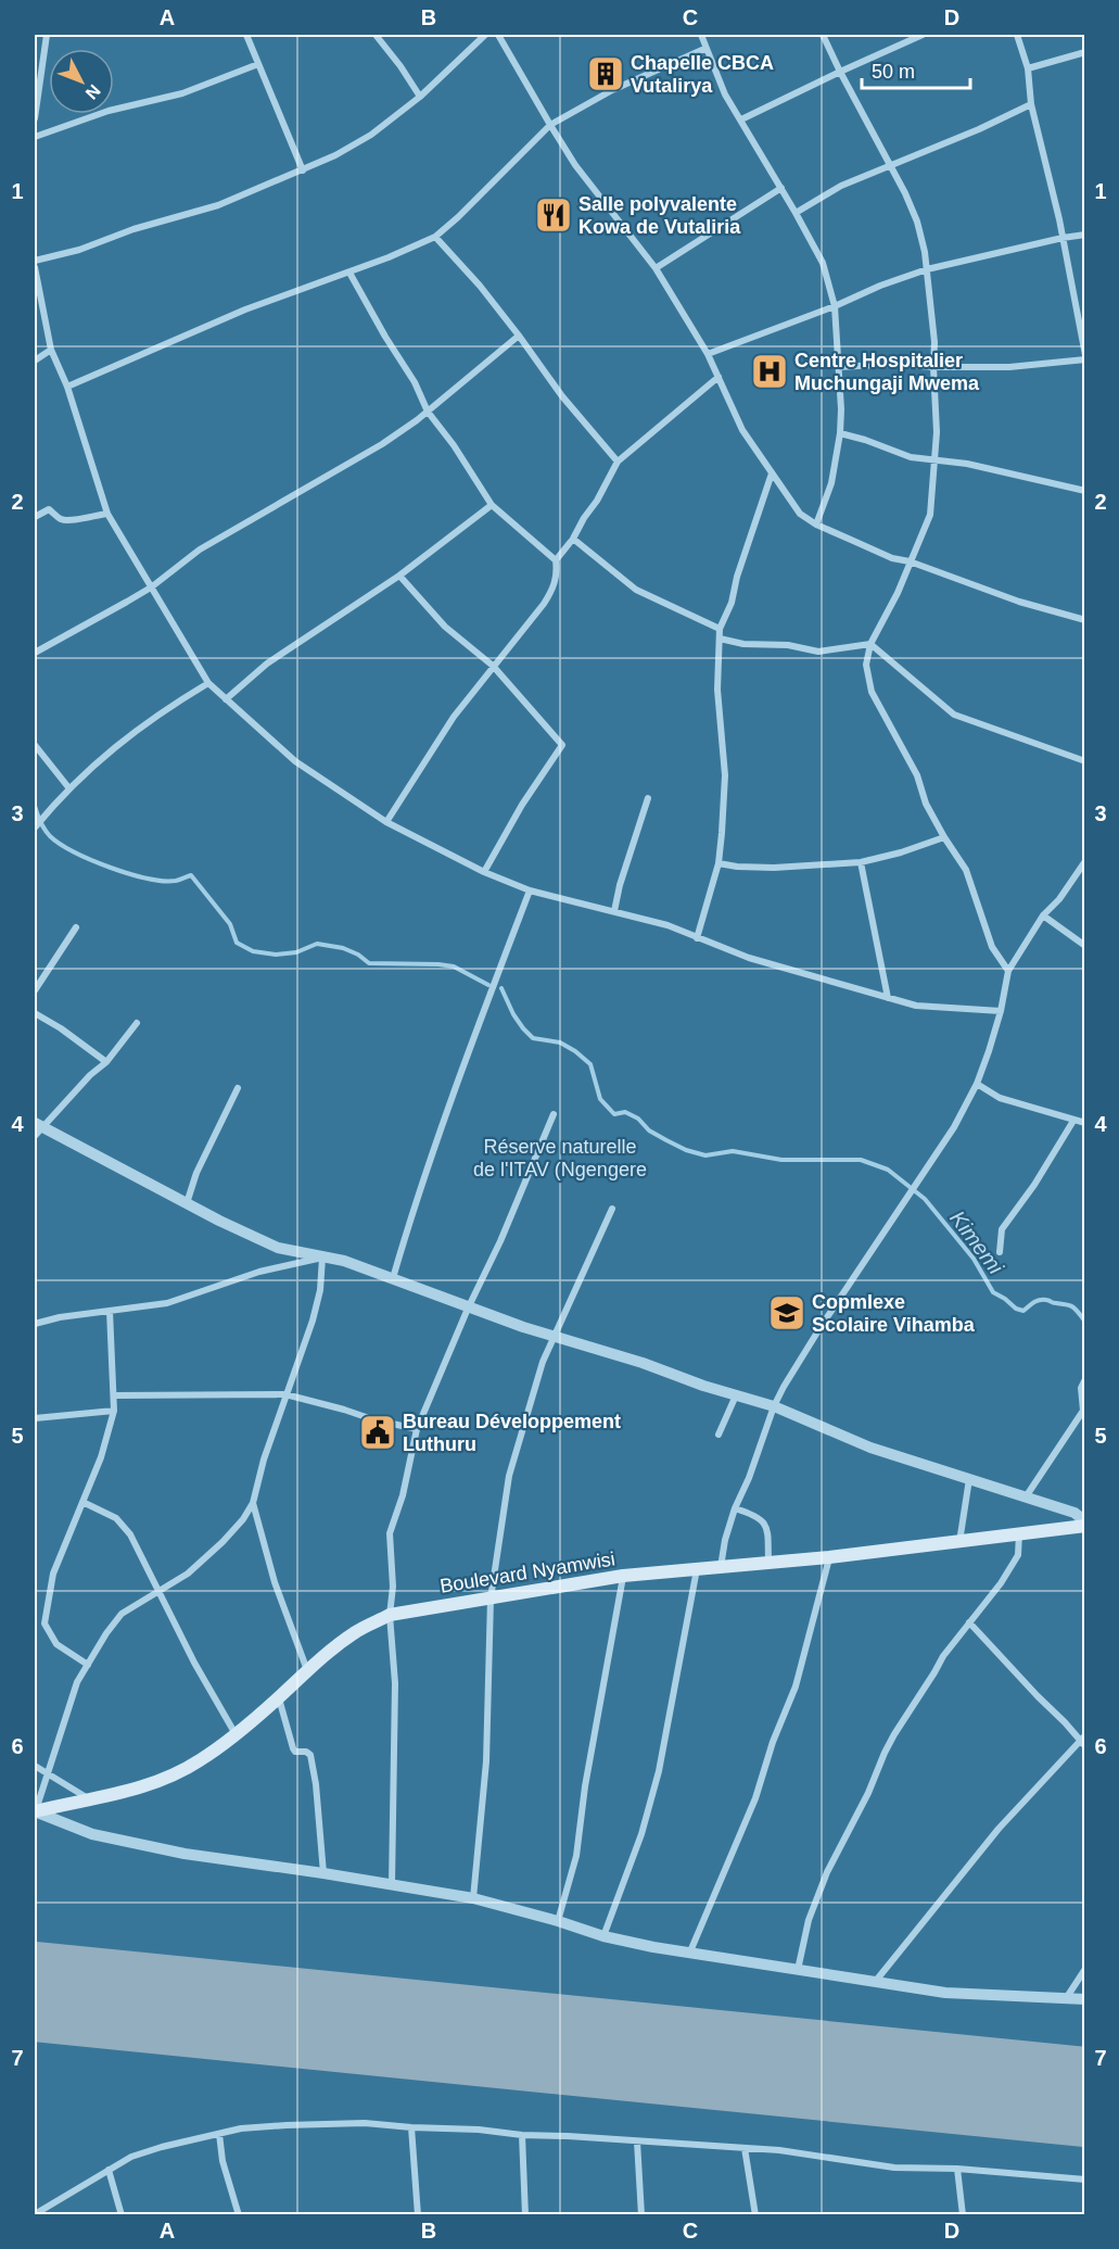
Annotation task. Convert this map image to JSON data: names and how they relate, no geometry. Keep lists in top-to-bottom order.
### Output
{
  "streets": {
    "main road": ["Boulevard Nyamwisi"]
  },
  "water": ["Kimemi"],
  "parks": ["Réserve naturelle de l'ITAV (Ngengere"],
  "places": {
    "building": ["Chapelle CBCA Vutalirya"],
    "restaurant": ["Salle polyvalente Kowa de Vutaliria"],
    "hospital": ["Centre Hospitalier Muchungaji Mwema"],
    "school or university": ["Copmlexe Scolaire Vihamba"],
    "public building": ["Bureau Développement Luthuru"]
  },
  "scale_bar": "50 m",
  "north": "bottom right",
  "grid": {
    "columns": [
      "A",
      "B",
      "C",
      "D"
    ],
    "rows": [
      "1",
      "2",
      "3",
      "4",
      "5",
      "6",
      "7"
    ]
  }
}
